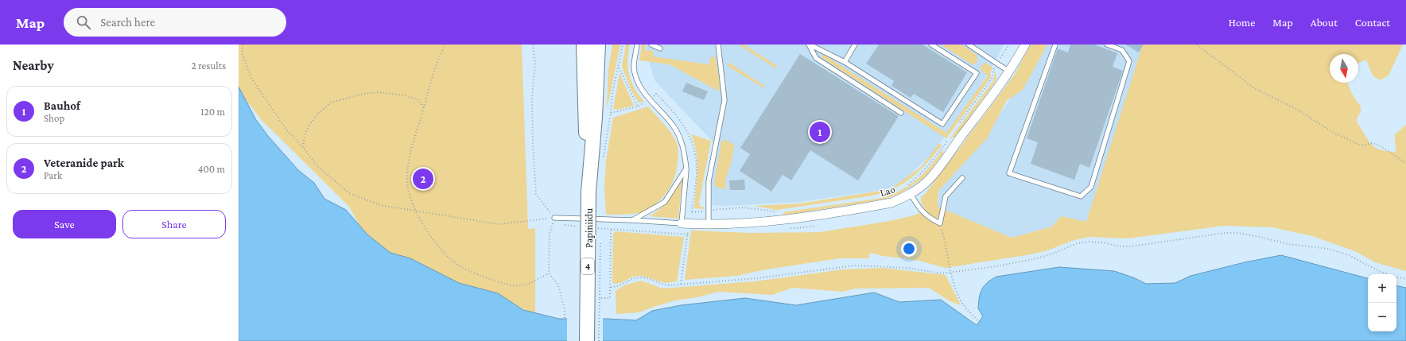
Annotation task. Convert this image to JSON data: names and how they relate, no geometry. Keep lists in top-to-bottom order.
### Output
{
  "streets": {
    "highway": ["Papiniidu", "4"],
    "street": ["Lao"]
  },
  "north": "bottom",
  "page": {
    "header": "Map",
    "search": "Search here",
    "nav": [
      "Home",
      "Map",
      "About",
      "Contact"
    ],
    "heading": ["Nearby", "2 results"],
    "list": [
      {
        "mark": "1",
        "name": "Bauhof",
        "note": "Shop",
        "value": "120 m"
      },
      {
        "mark": "2",
        "name": "Veteranide park",
        "note": "Park",
        "value": "400 m"
      }
    ],
    "pins": ["1", "2"],
    "buttons": ["Save", "Share"],
    "map_buttons": ["+", "−"]
  }
}
